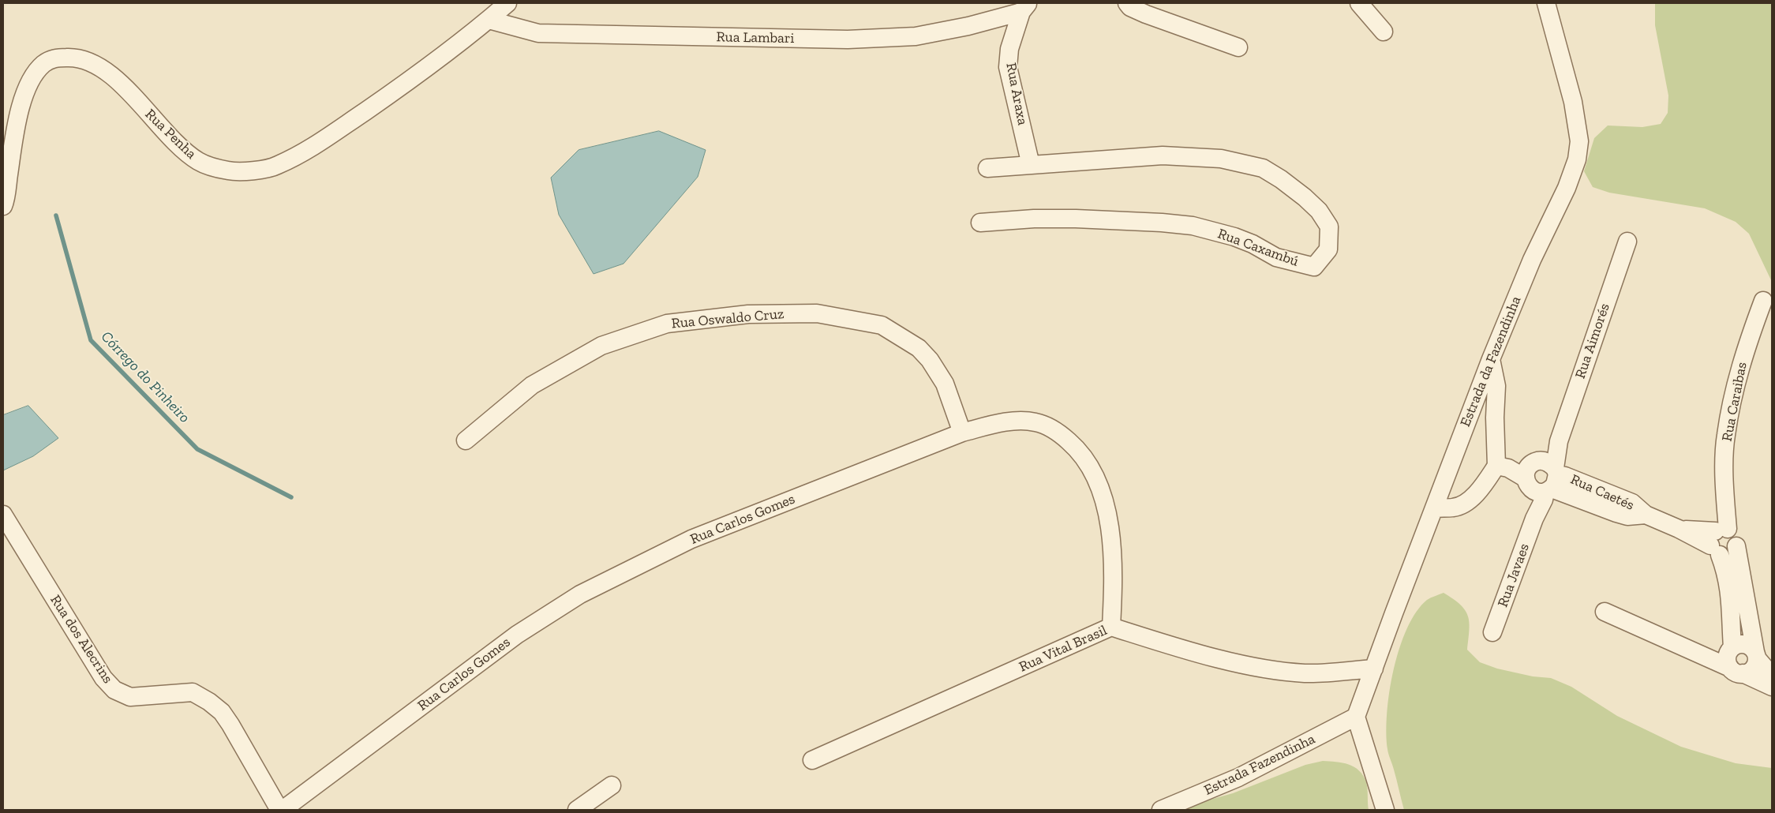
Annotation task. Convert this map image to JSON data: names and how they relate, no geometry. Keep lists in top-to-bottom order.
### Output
{
  "streets": {
    "street": [
      "Rua Lambari",
      "Rua Araxa",
      "Rua Penha",
      "Rua Caxambú",
      "Rua Oswaldo Cruz",
      "Rua Aimorés",
      "Estrada da Fazendinha",
      "Rua Caraibas",
      "Rua Caetés",
      "Rua Carlos Gomes",
      "Rua Javaes",
      "Rua dos Alecrins",
      "Rua Vital Brasil",
      "Estrada Fazendinha"
    ]
  },
  "crossings": [
    ["Rua Lambari", "Rua Araxa"],
    ["Rua Lambari", "Rua Penha"],
    ["Rua Araxa", "Rua Caxambú"],
    ["Rua Oswaldo Cruz", "Rua Carlos Gomes"],
    ["Rua Aimorés", "Rua Caetés"],
    ["Rua Aimorés", "Rua Javaes"],
    ["Estrada da Fazendinha", "Rua Vital Brasil"],
    ["Estrada da Fazendinha", "Estrada Fazendinha"],
    ["Rua Caraibas", "Rua Caetés"],
    ["Rua Caetés", "Rua Javaes"],
    ["Rua Carlos Gomes", "Rua Vital Brasil"]
  ],
  "water": ["Córrego do Pinheiro"]
}
